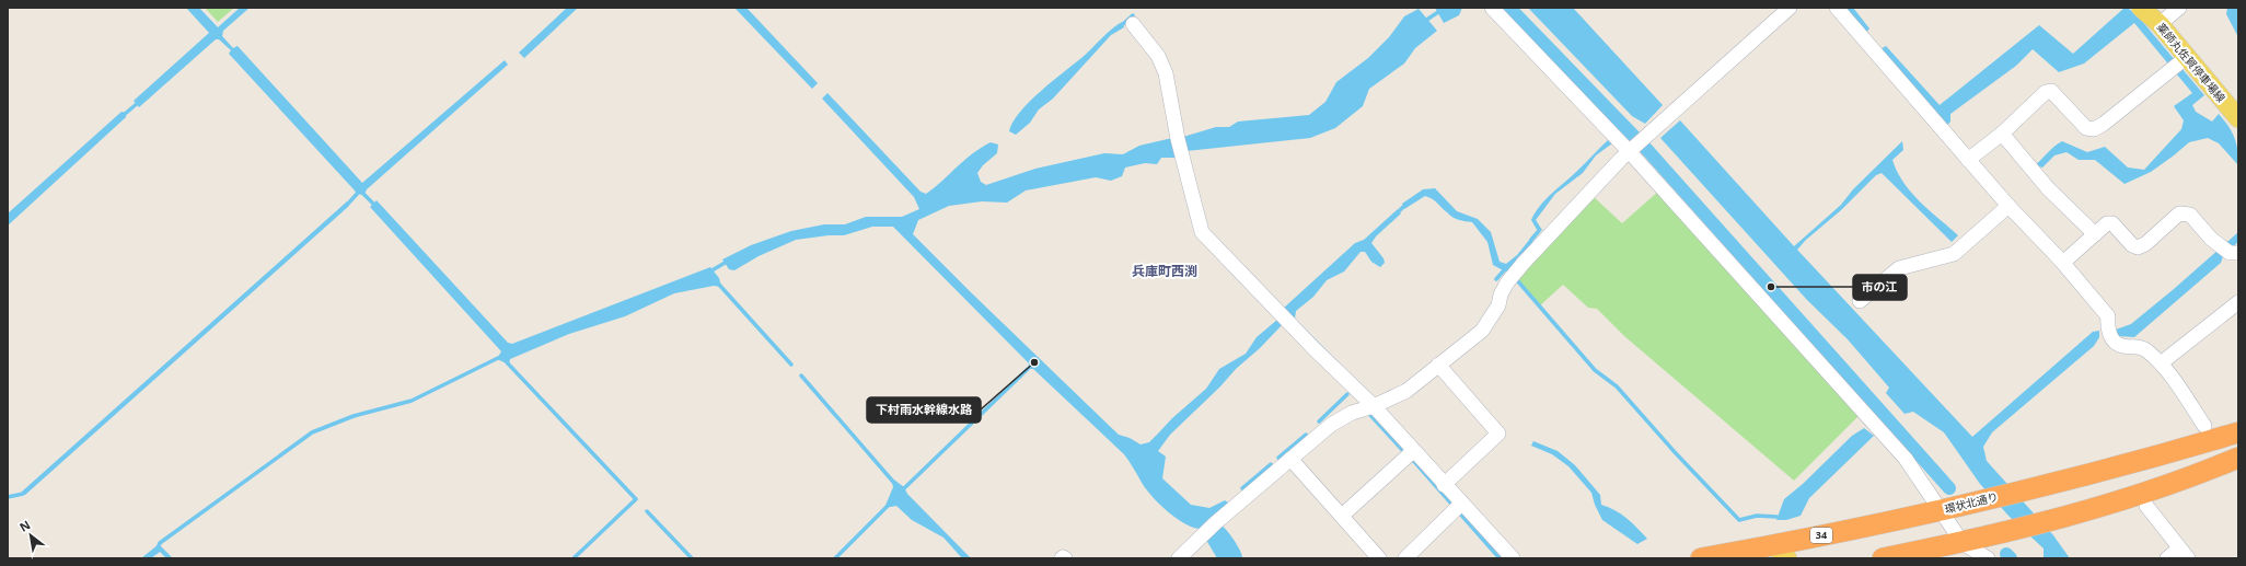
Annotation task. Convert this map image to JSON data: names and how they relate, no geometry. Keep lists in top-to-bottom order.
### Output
{
  "streets": {
    "highway": ["環状北通り", "34"],
    "main road": ["薬師丸佐賀停車場線"]
  },
  "districts": ["兵庫町西渕"],
  "places": ["市の江", "下村雨水幹線水路"],
  "north": "top left"
}
